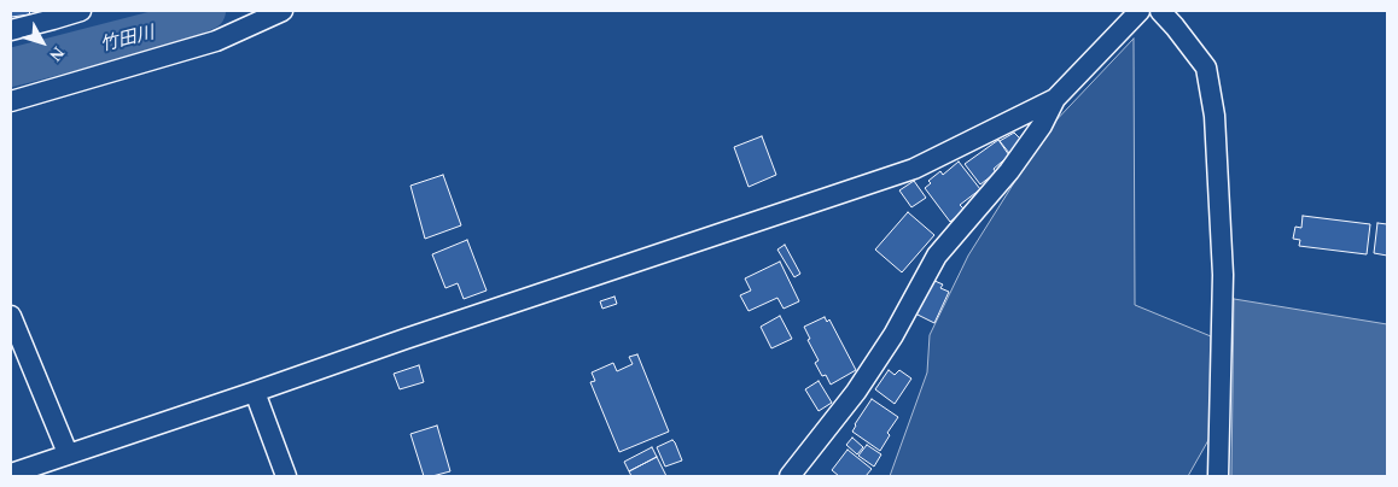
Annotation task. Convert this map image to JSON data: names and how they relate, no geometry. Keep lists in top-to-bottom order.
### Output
{
  "water": ["竹田川"],
  "north": "bottom right"
}
